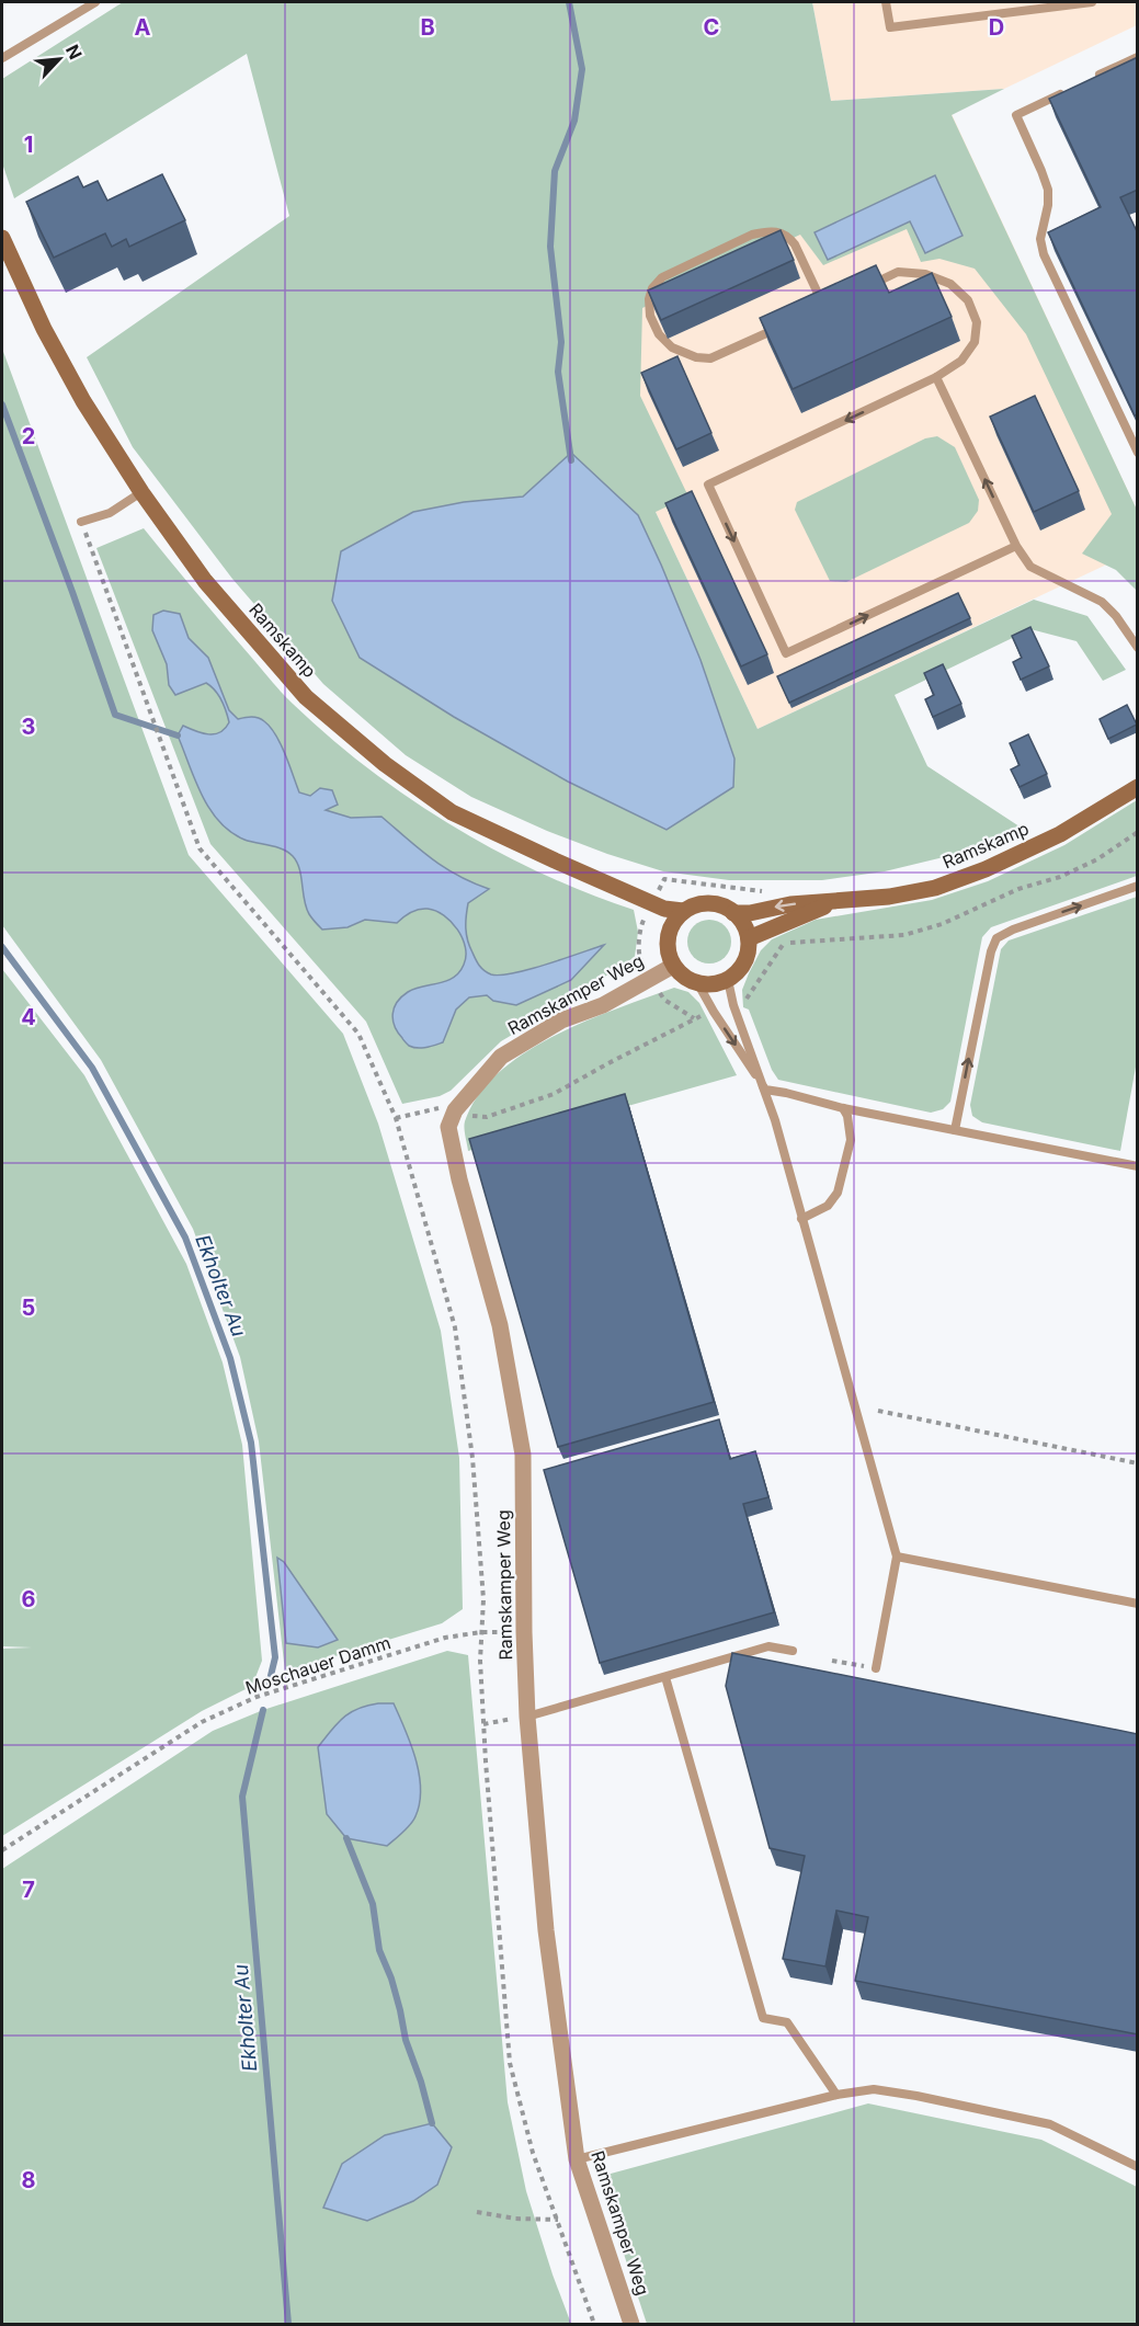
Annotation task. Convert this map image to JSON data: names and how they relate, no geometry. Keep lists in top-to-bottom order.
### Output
{
  "streets": {
    "street": ["Ramskamp", "Ramskamper Weg"],
    "path": ["Moschauer Damm"]
  },
  "crossings": [
    ["Ramskamp", "Ramskamper Weg"],
    ["Ramskamper Weg", "Moschauer Damm"]
  ],
  "water": ["Ekholter Au"],
  "north": "top right",
  "grid": {
    "columns": [
      "A",
      "B",
      "C",
      "D"
    ],
    "rows": [
      "1",
      "2",
      "3",
      "4",
      "5",
      "6",
      "7",
      "8"
    ]
  }
}
